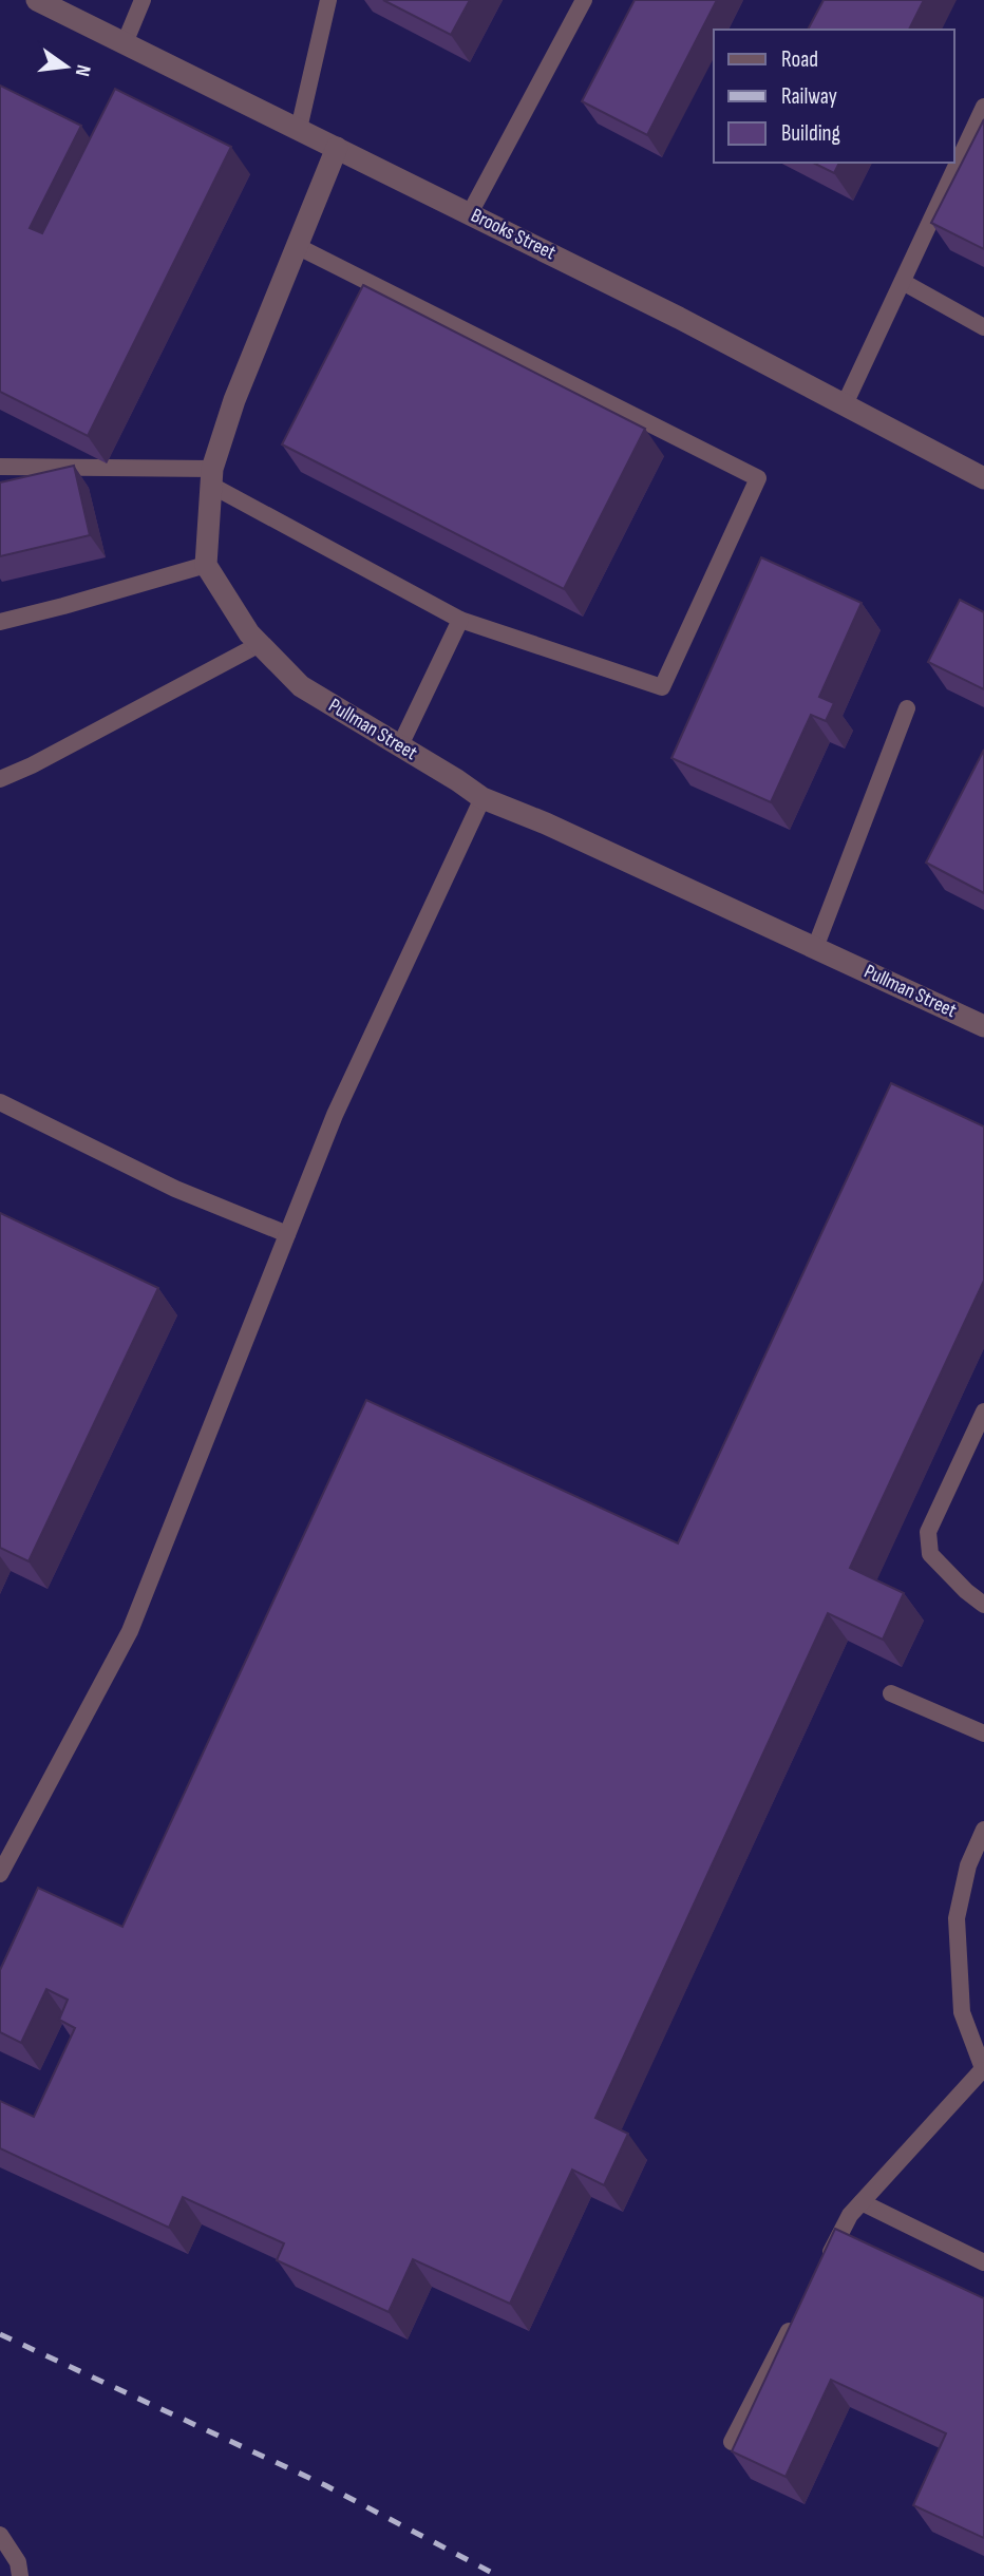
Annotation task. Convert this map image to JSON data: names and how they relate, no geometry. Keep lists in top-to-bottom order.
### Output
{
  "streets": {
    "street": ["Brooks Street", "Pullman Street"]
  },
  "legend": ["Road", "Railway", "Building"],
  "north": "right"
}
